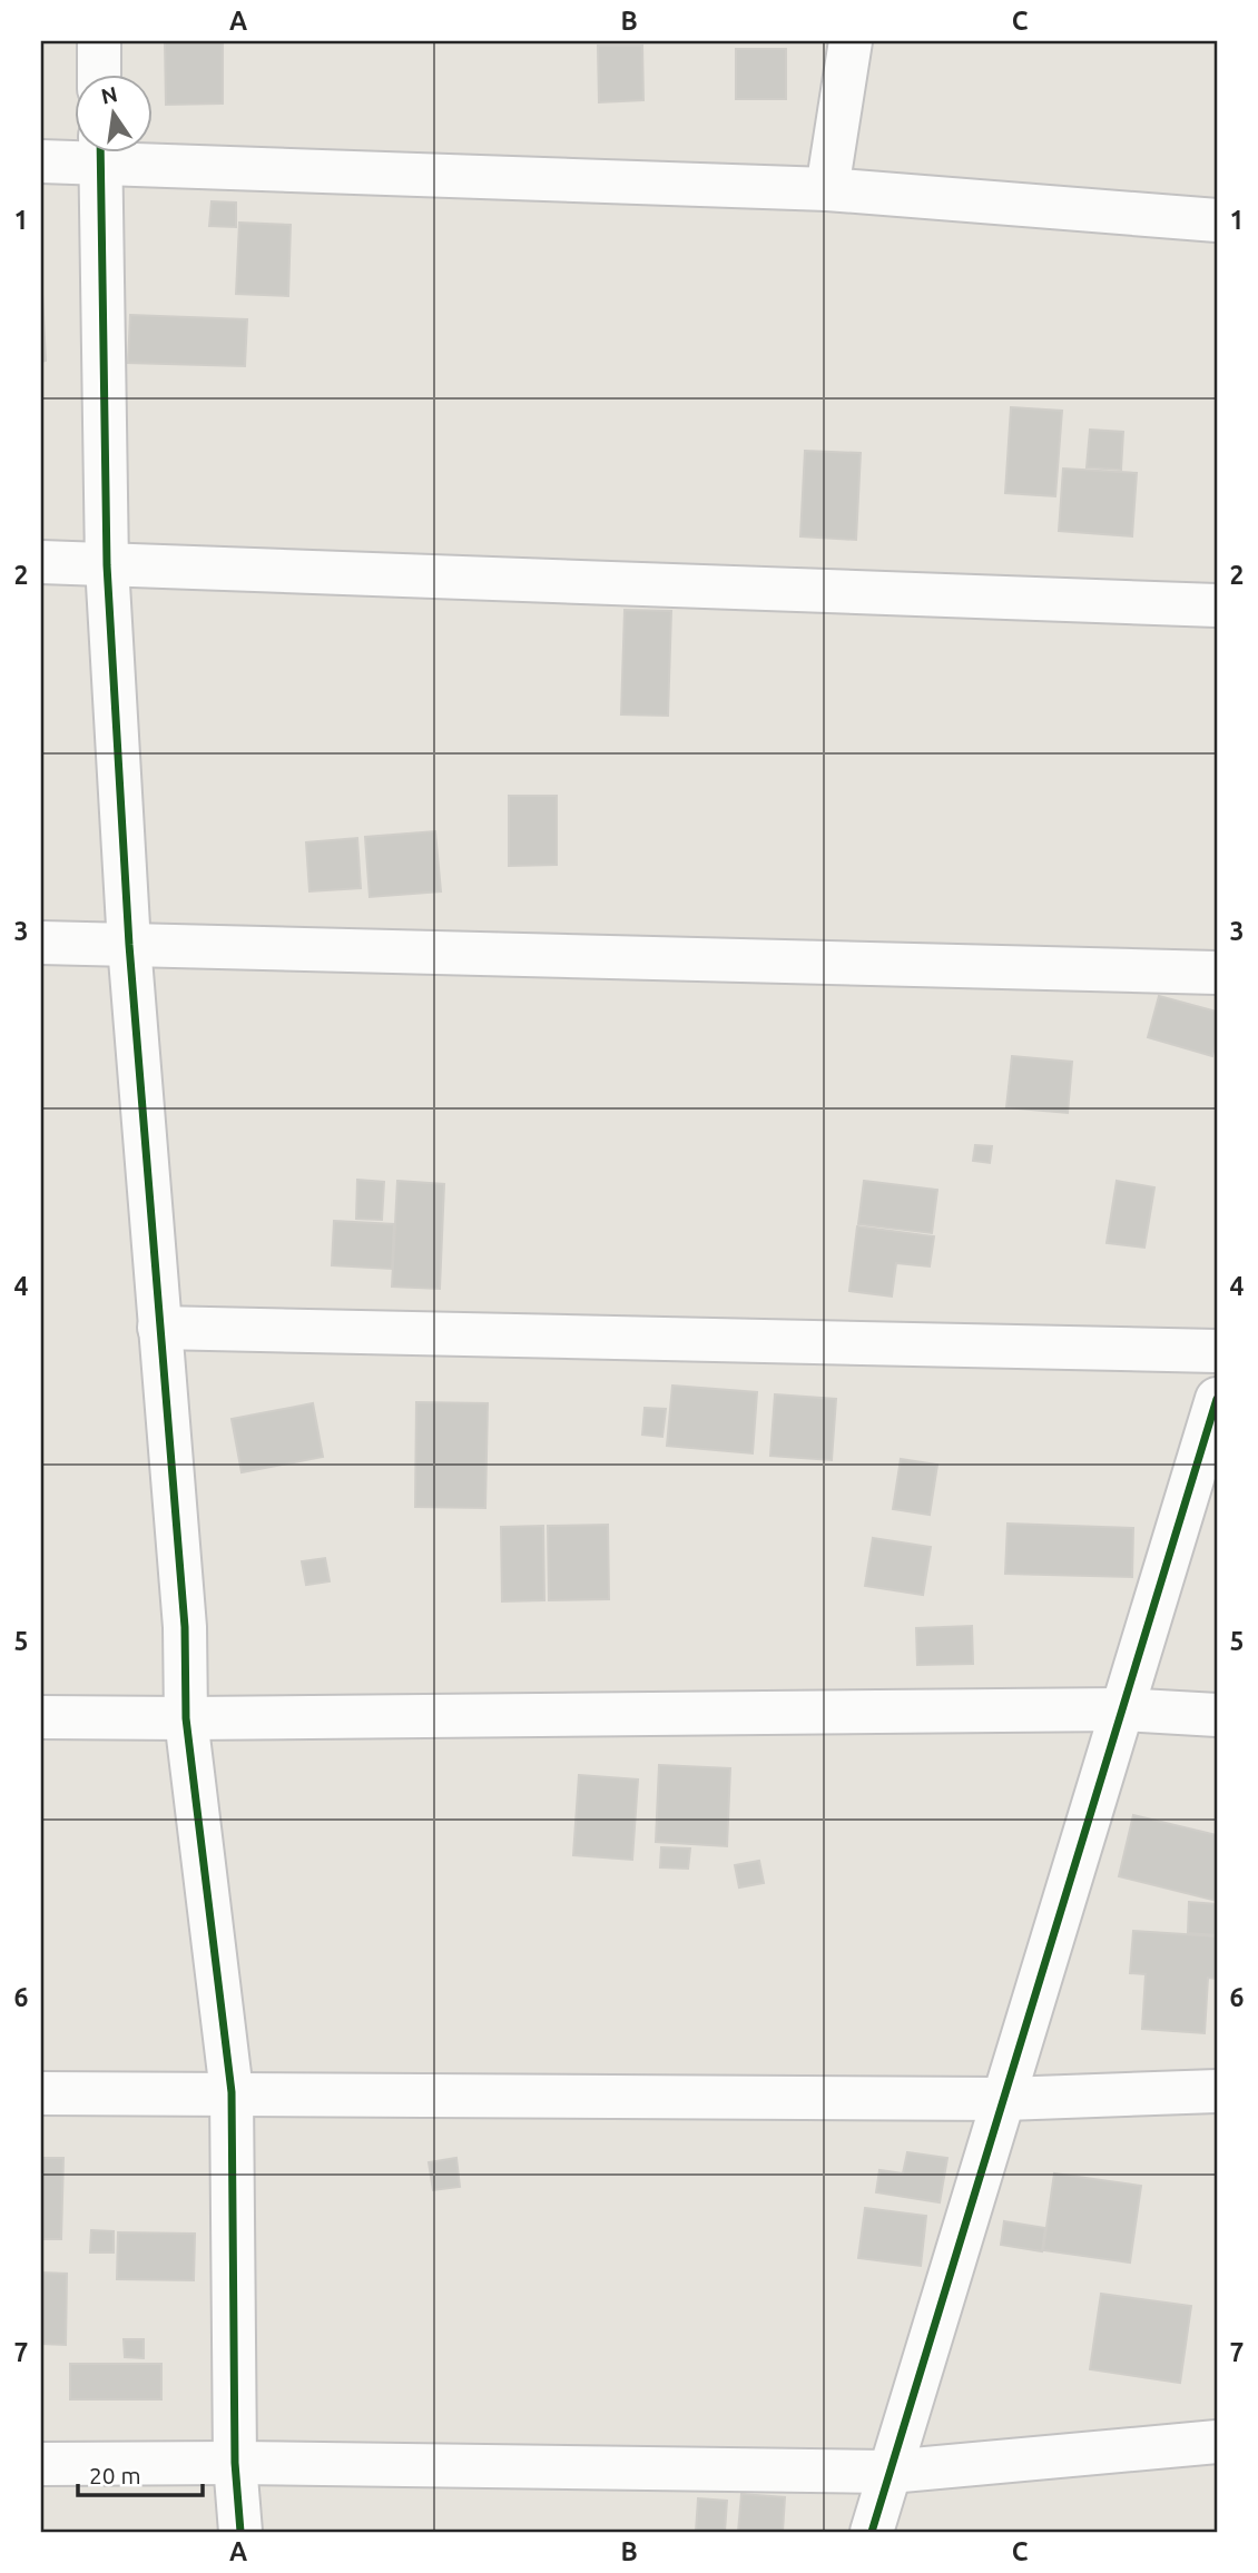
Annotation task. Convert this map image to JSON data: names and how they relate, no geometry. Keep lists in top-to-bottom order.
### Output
{
  "scale_bar": "20 m",
  "north": "top",
  "grid": {
    "columns": ["A", "B", "C"],
    "rows": [
      "1",
      "2",
      "3",
      "4",
      "5",
      "6",
      "7"
    ]
  }
}
